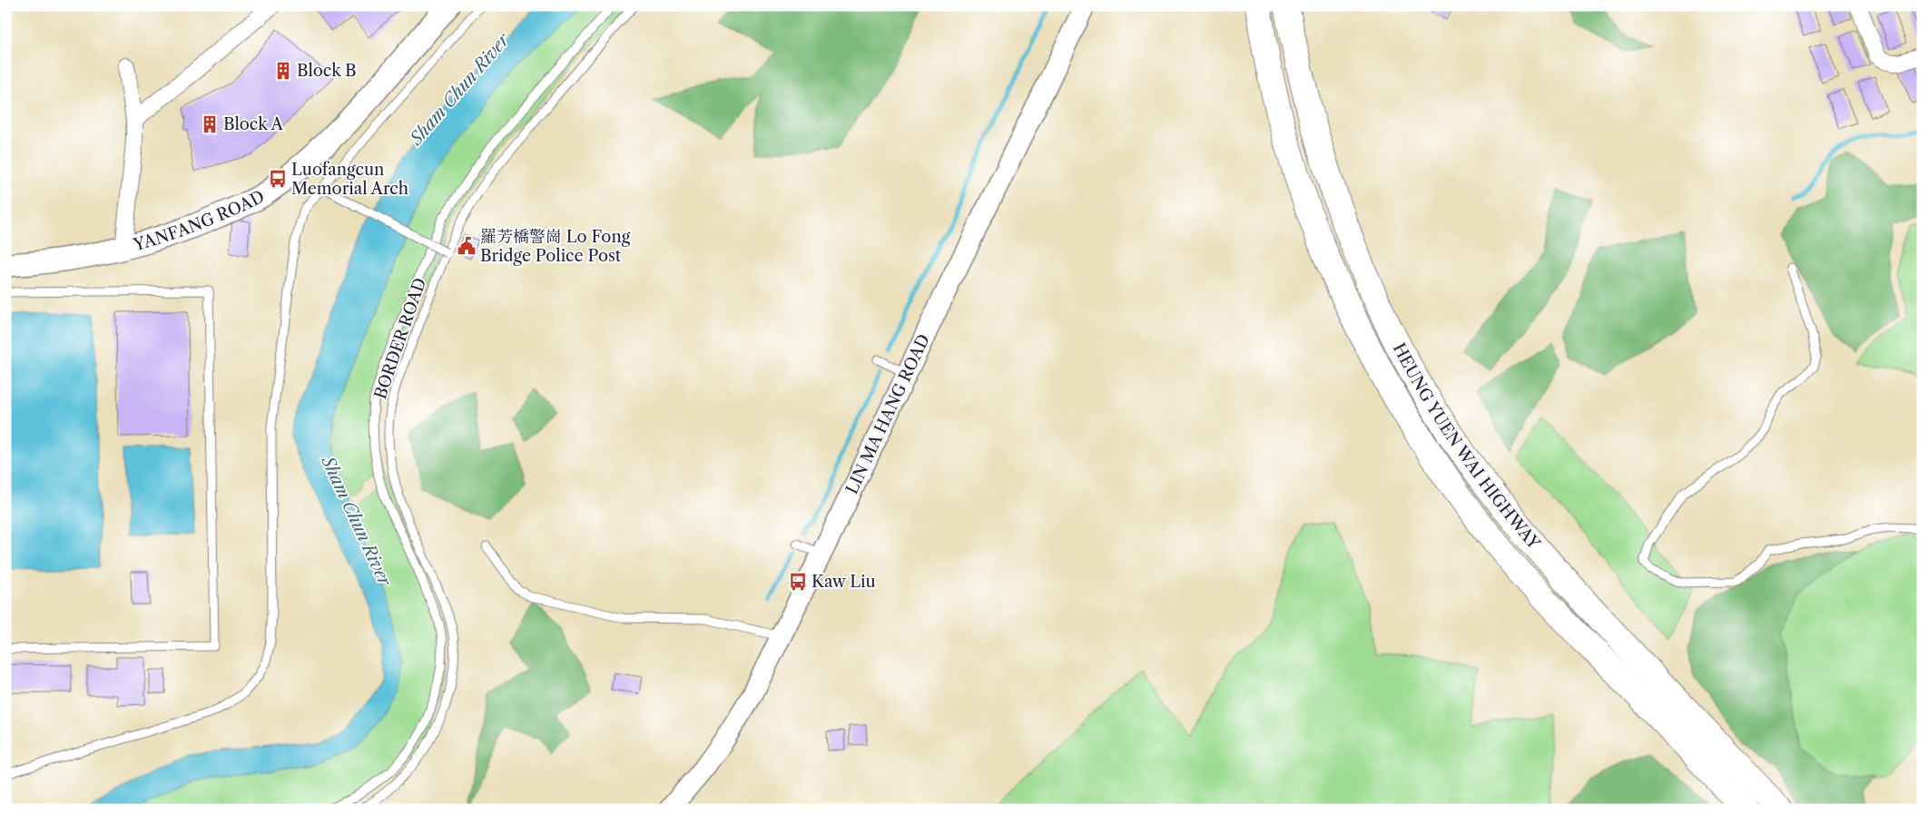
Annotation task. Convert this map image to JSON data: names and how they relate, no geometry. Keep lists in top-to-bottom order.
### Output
{
  "streets": {
    "highway": ["HEUNG YUEN WAI HIGHWAY"],
    "main road": ["YANFANG ROAD"],
    "street": ["LIN MA HANG ROAD"],
    "lane": ["BORDER ROAD"]
  },
  "water": ["Sham Chun River"],
  "places": {
    "building": ["Block B", "Block A"],
    "bus stop": ["Luofangcun Memorial Arch", "Kaw Liu"],
    "public building": ["羅芳橋警崗 Lo Fong Bridge Police Post"]
  }
}
